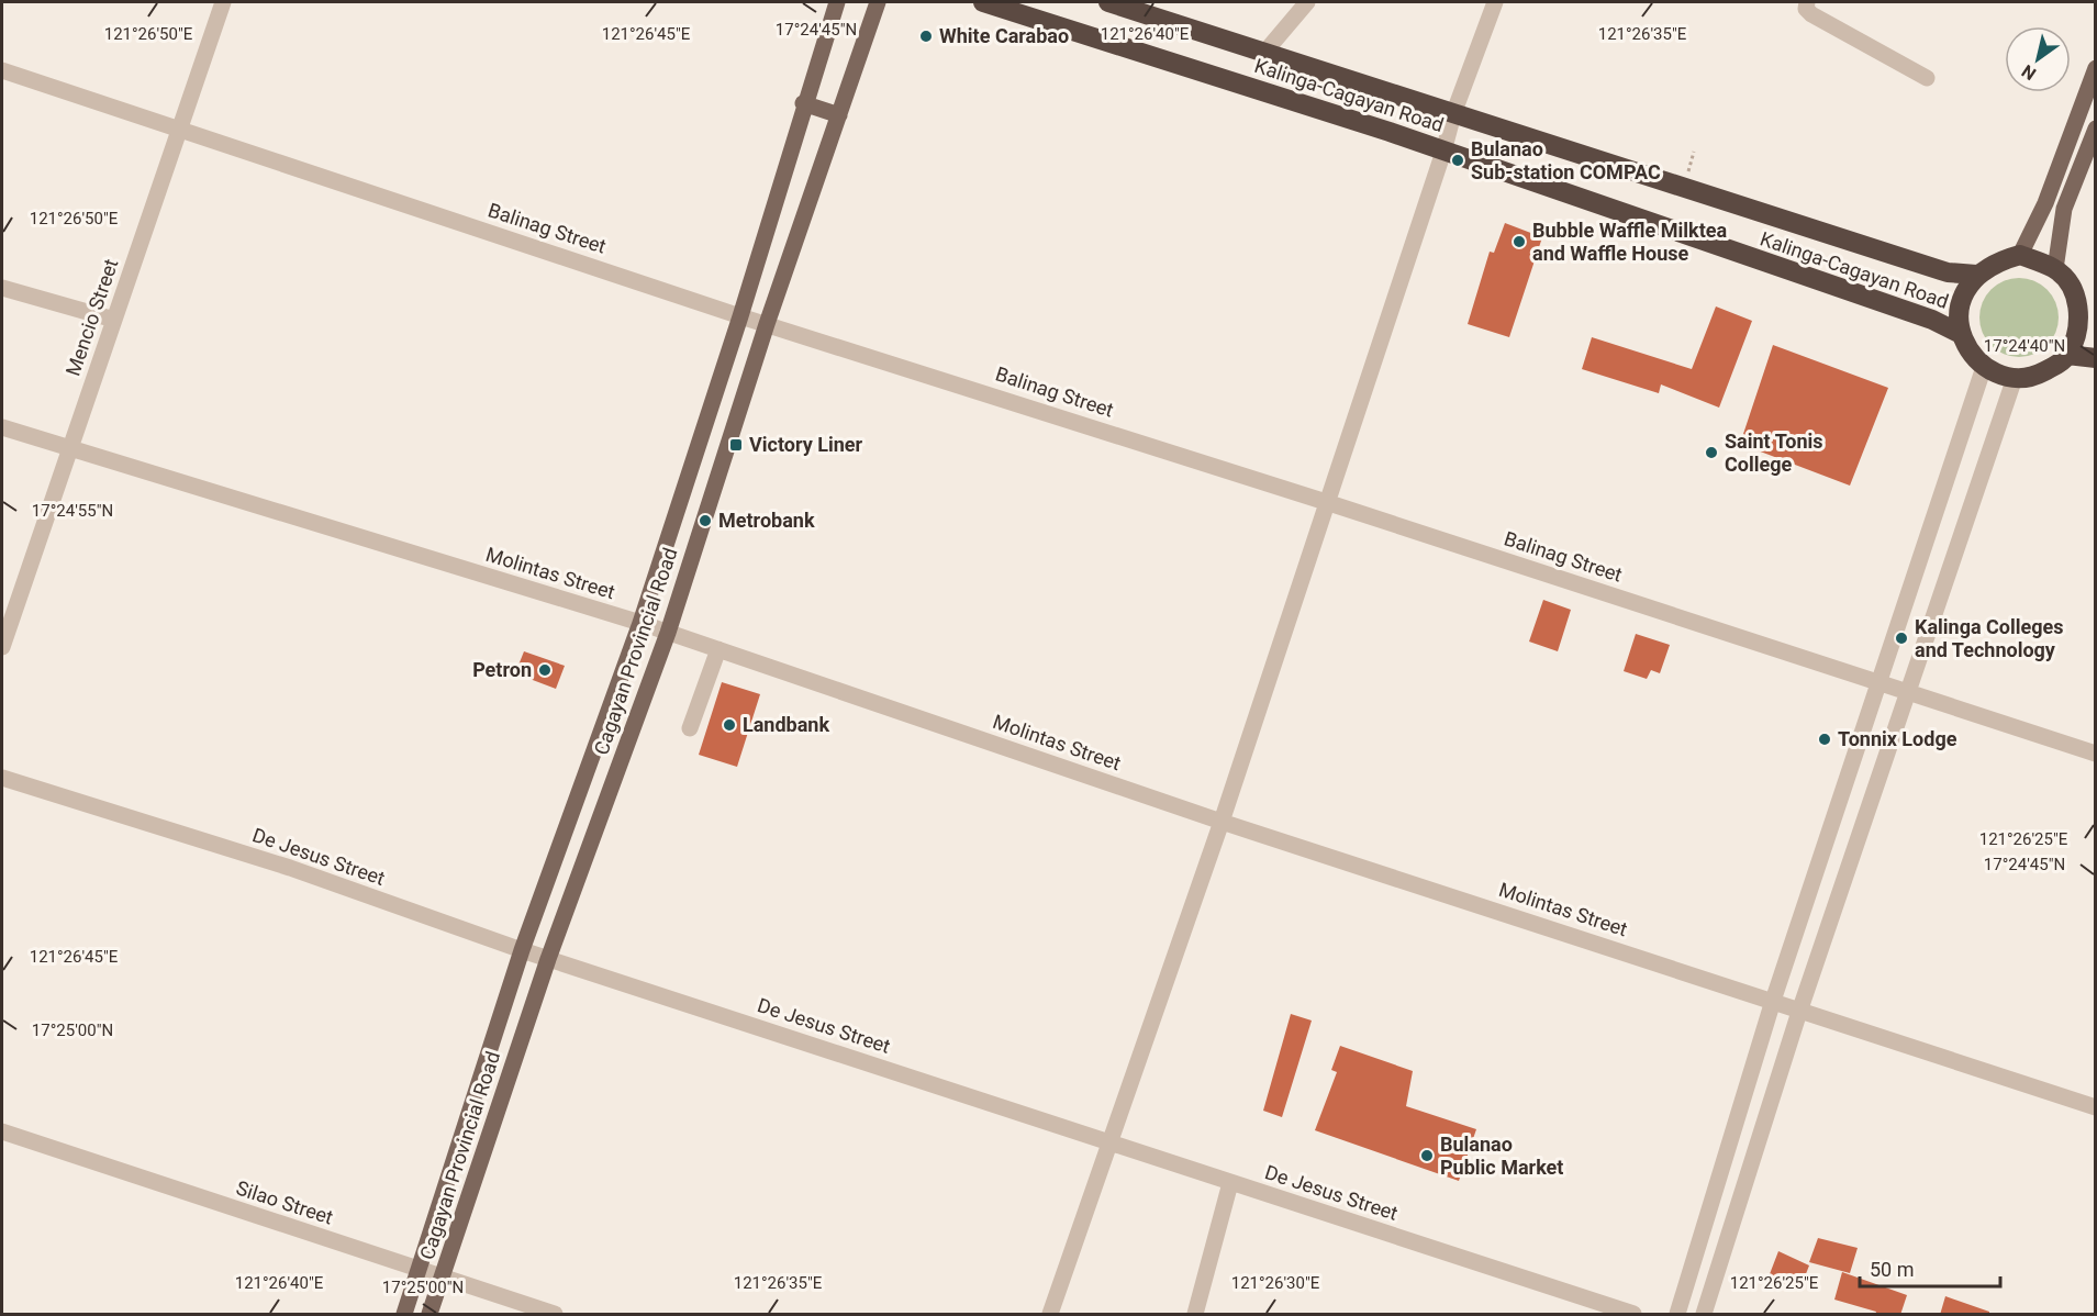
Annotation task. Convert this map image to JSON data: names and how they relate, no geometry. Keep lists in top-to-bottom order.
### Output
{
  "streets": {
    "highway": ["Kalinga-Cagayan Road"],
    "main road": ["Cagayan Provincial Road"],
    "street": [
      "Balinag Street",
      "Mencio Street",
      "Molintas Street",
      "De Jesus Street",
      "Silao Street"
    ]
  },
  "crossings": [
    ["Balinag Street", "Mencio Street"],
    ["Balinag Street", "Cagayan Provincial Road"],
    ["Mencio Street", "Molintas Street"],
    ["Molintas Street", "Cagayan Provincial Road"],
    ["Cagayan Provincial Road", "De Jesus Street"],
    ["Cagayan Provincial Road", "Silao Street"]
  ],
  "places": {
    "other": [
      "White Carabao",
      "Bulanao Sub-station COMPAC",
      "Bubble Waffle Milktea and Waffle House",
      "Saint Tonis College",
      "Metrobank",
      "Kalinga Colleges and Technology",
      "Petron",
      "Landbank",
      "Tonnix Lodge",
      "Bulanao Public Market"
    ],
    "transit": ["Victory Liner"]
  },
  "scale_bar": "50 m",
  "north": "bottom left",
  "coordinates": [
    "17°24'45\"N",
    "121°26'50\"E",
    "121°26'45\"E",
    "121°26'40\"E",
    "121°26'35\"E",
    "17°24'40\"N",
    "17°24'55\"N",
    "121°26'25\"E",
    "17°25'00\"N",
    "121°26'30\"E"
  ]
}
